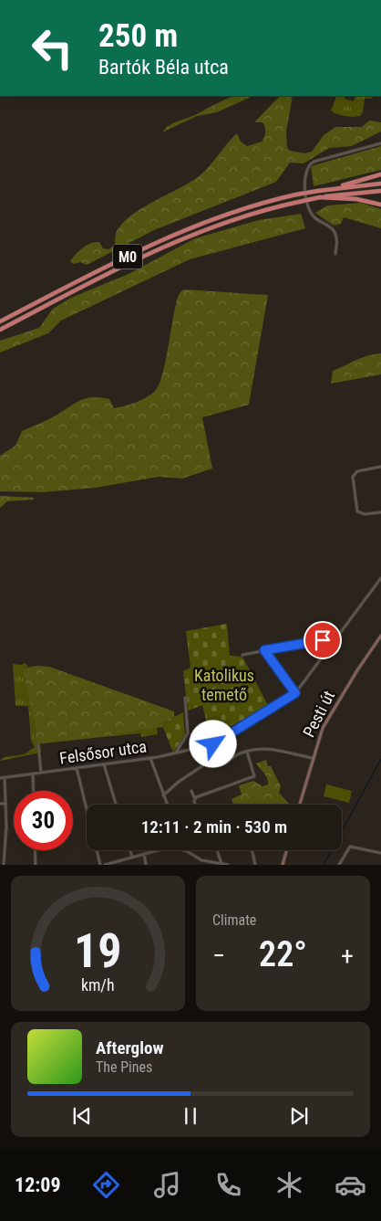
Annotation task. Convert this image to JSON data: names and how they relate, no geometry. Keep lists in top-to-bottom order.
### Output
{
  "streets": {
    "highway": ["M0"],
    "main road": ["Pesti út"],
    "street": ["Felsősor utca"]
  },
  "parks": ["Katolikus temető"],
  "page": {
    "turn": ["250 m", "Bartók Béla utca"],
    "limit": "30",
    "trip": "12:11 · 2 min · 530 m",
    "tile": "Climate",
    "heat": ["−", "22°", "+"],
    "song": ["Afterglow", "The Pines"],
    "tabs": "12:09",
    "gauge": ["19", "km/h"]
  }
}
